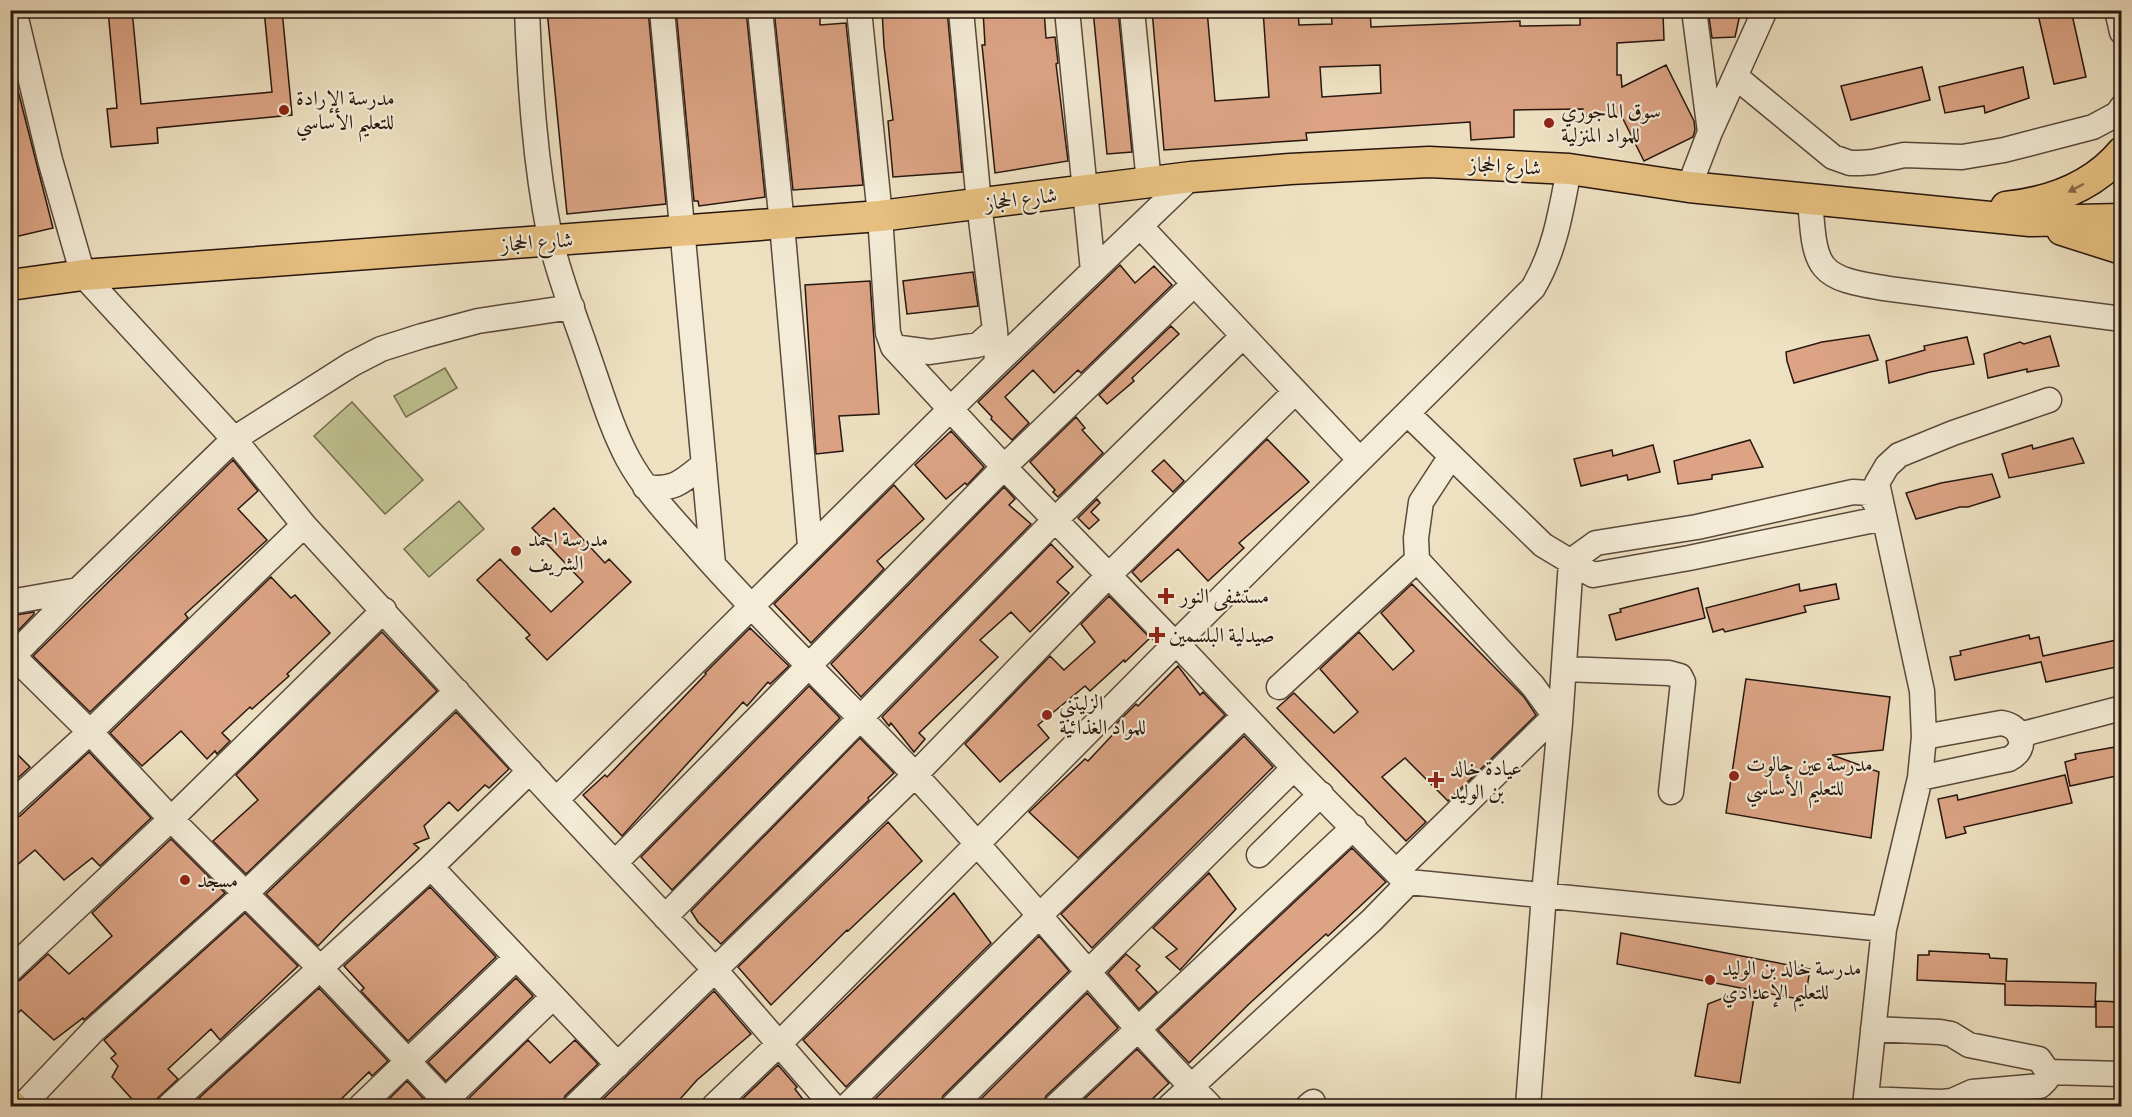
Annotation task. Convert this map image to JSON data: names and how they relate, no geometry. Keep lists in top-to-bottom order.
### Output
{
  "streets": {
    "main road": ["شارع الحجاز"]
  },
  "places": {
    "other": [
      "مدرسة الإرادة للتعليم الأساسي",
      "سوق الماجوري للمواد المنزلية",
      "مدرسة احمد الشريف",
      "الزليتني للمواد الغذائية",
      "مدرسة عين جالوت للتعليم الأساسي",
      "مسجد",
      "مدرسة خالد بن الوليد للتعليم الإعدادي"
    ],
    "health": ["مستشفى النور", "صيدلية البلسمين", "عيادة خالد بن الوليد"]
  }
}
